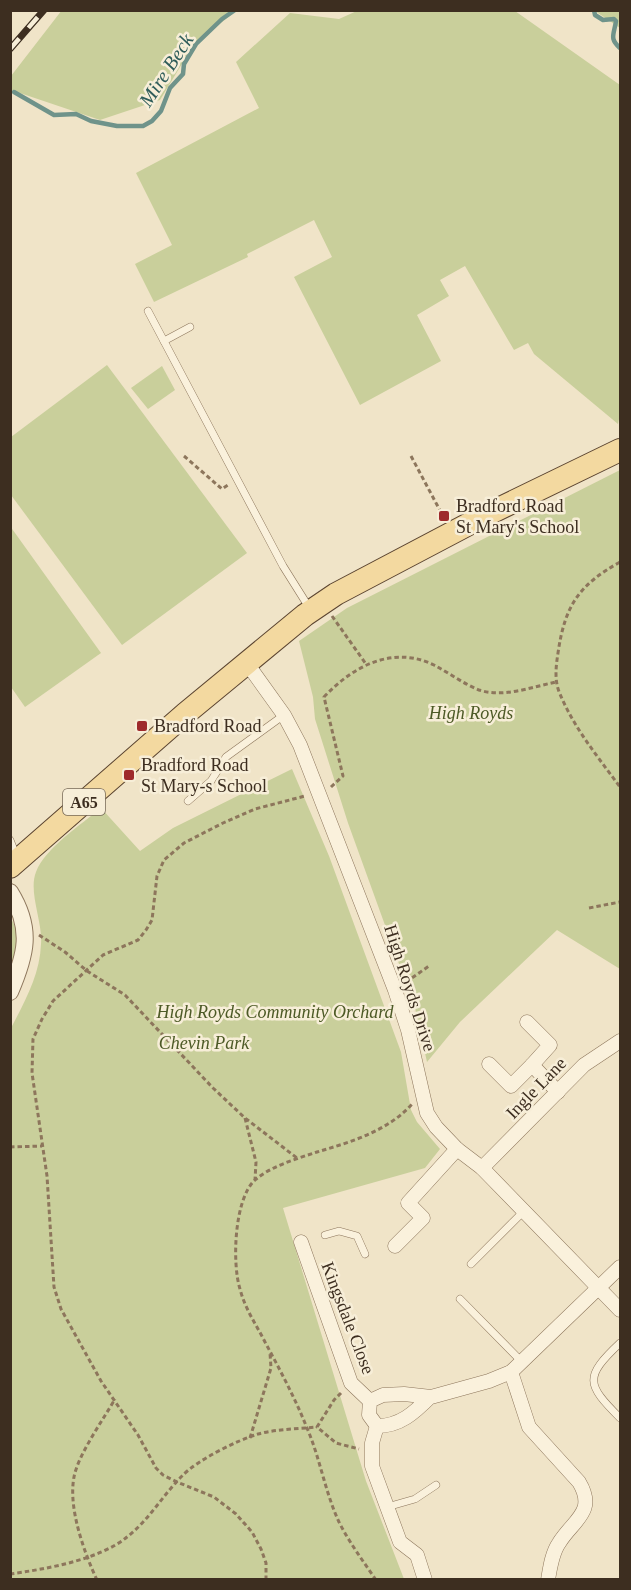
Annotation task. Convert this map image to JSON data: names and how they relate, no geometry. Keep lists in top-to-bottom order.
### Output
{
  "streets": {
    "main road": ["A65"],
    "street": ["High Royds Drive", "Ingle Lane", "Kingsdale Close"]
  },
  "crossings": [
    ["A65", "High Royds Drive"],
    ["High Royds Drive", "Ingle Lane"]
  ],
  "water": ["Mire Beck"],
  "parks": ["High Royds", "High Royds Community Orchard", "Chevin Park"],
  "places": {
    "transit": ["Bradford Road St Mary's School", "Bradford Road", "Bradford Road St Mary-s School"]
  }
}
